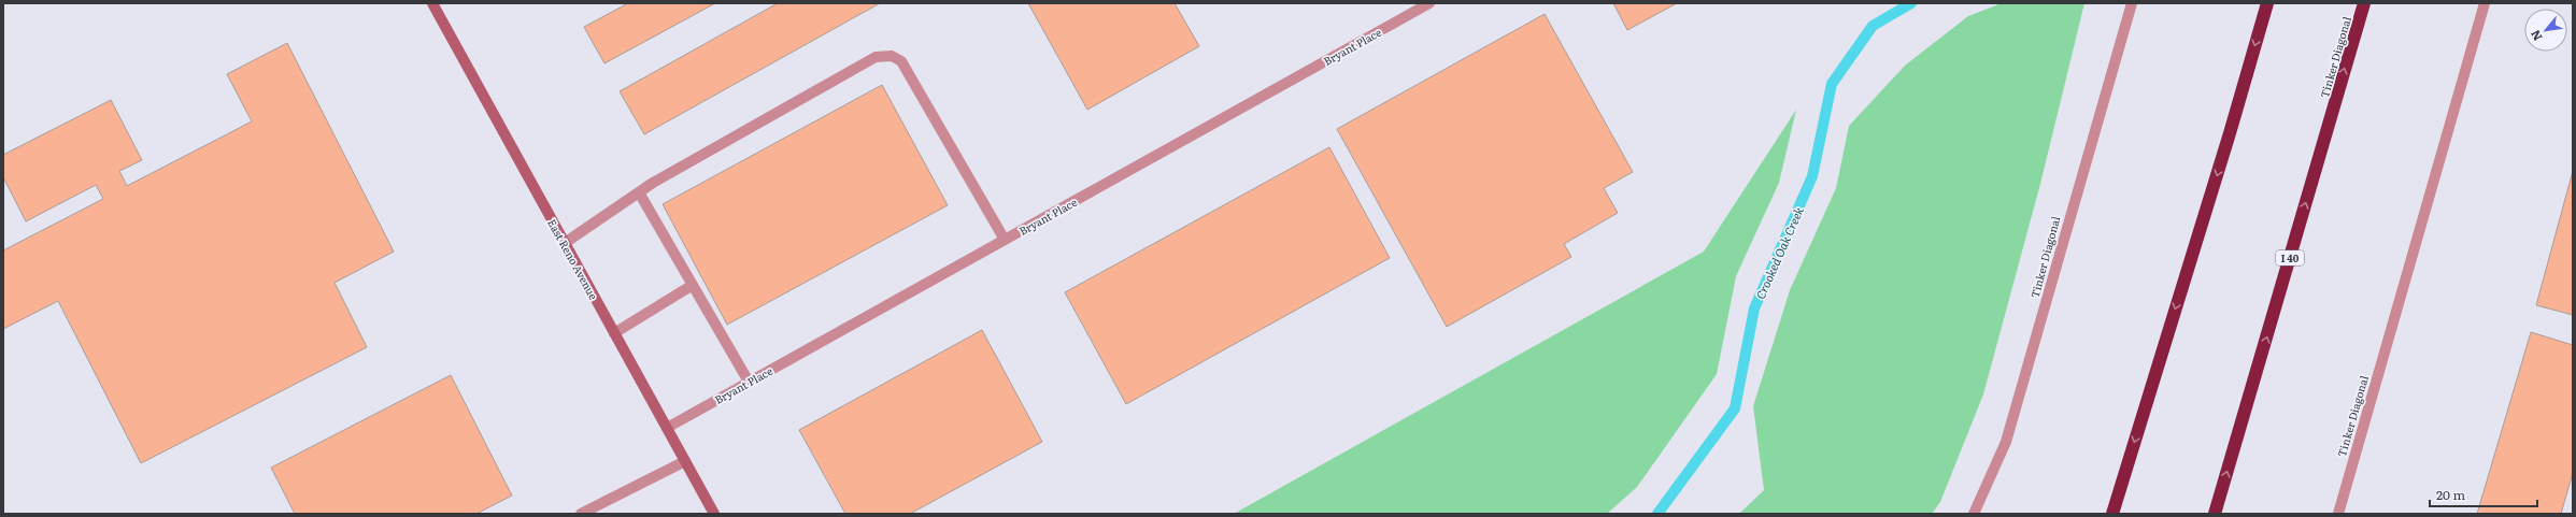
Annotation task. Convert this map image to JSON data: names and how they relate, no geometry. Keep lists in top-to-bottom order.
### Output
{
  "streets": {
    "highway": ["Tinker Diagonal", "I 40"],
    "main road": ["East Reno Avenue"],
    "street": ["Bryant Place"]
  },
  "crossings": [
    ["Bryant Place", "East Reno Avenue"]
  ],
  "water": ["Crooked Oak Creek"],
  "scale_bar": "20 m",
  "north": "bottom left"
}
